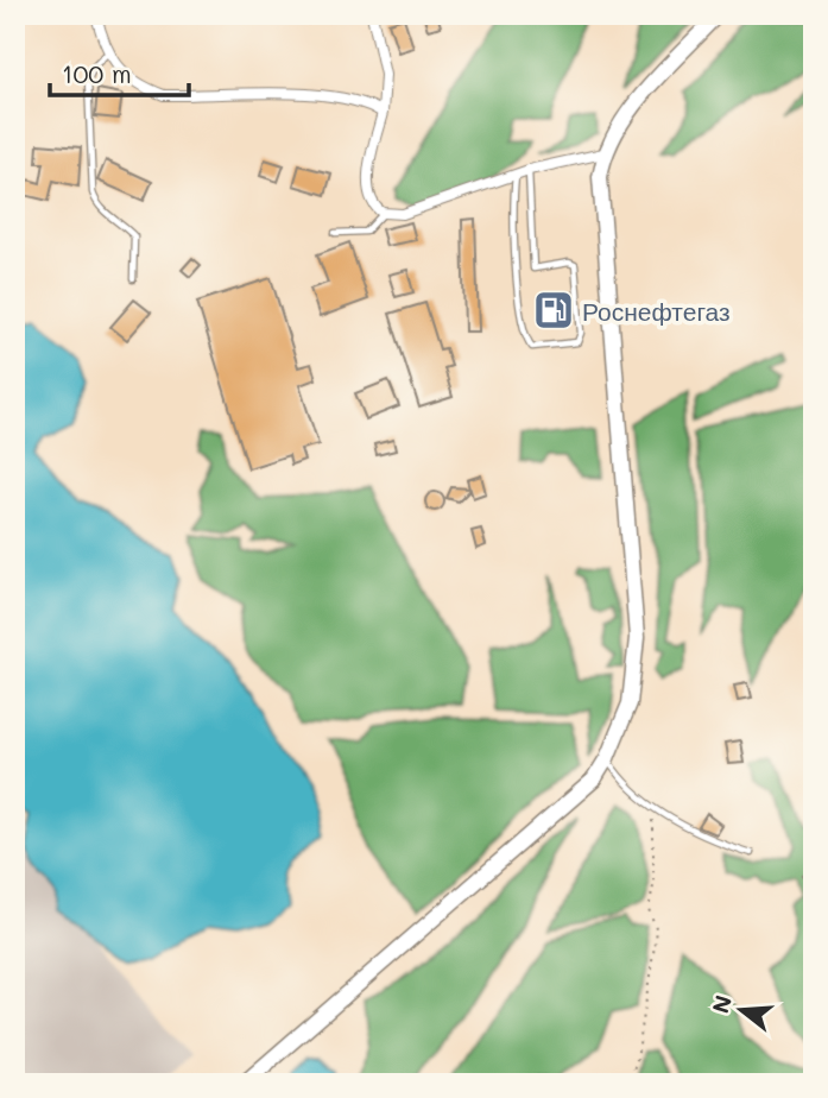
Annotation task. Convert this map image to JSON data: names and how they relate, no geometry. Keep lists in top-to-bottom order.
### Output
{
  "places": {
    "fuel station": ["Роснефтегаз"]
  },
  "scale_bar": "100 m",
  "north": "left"
}
